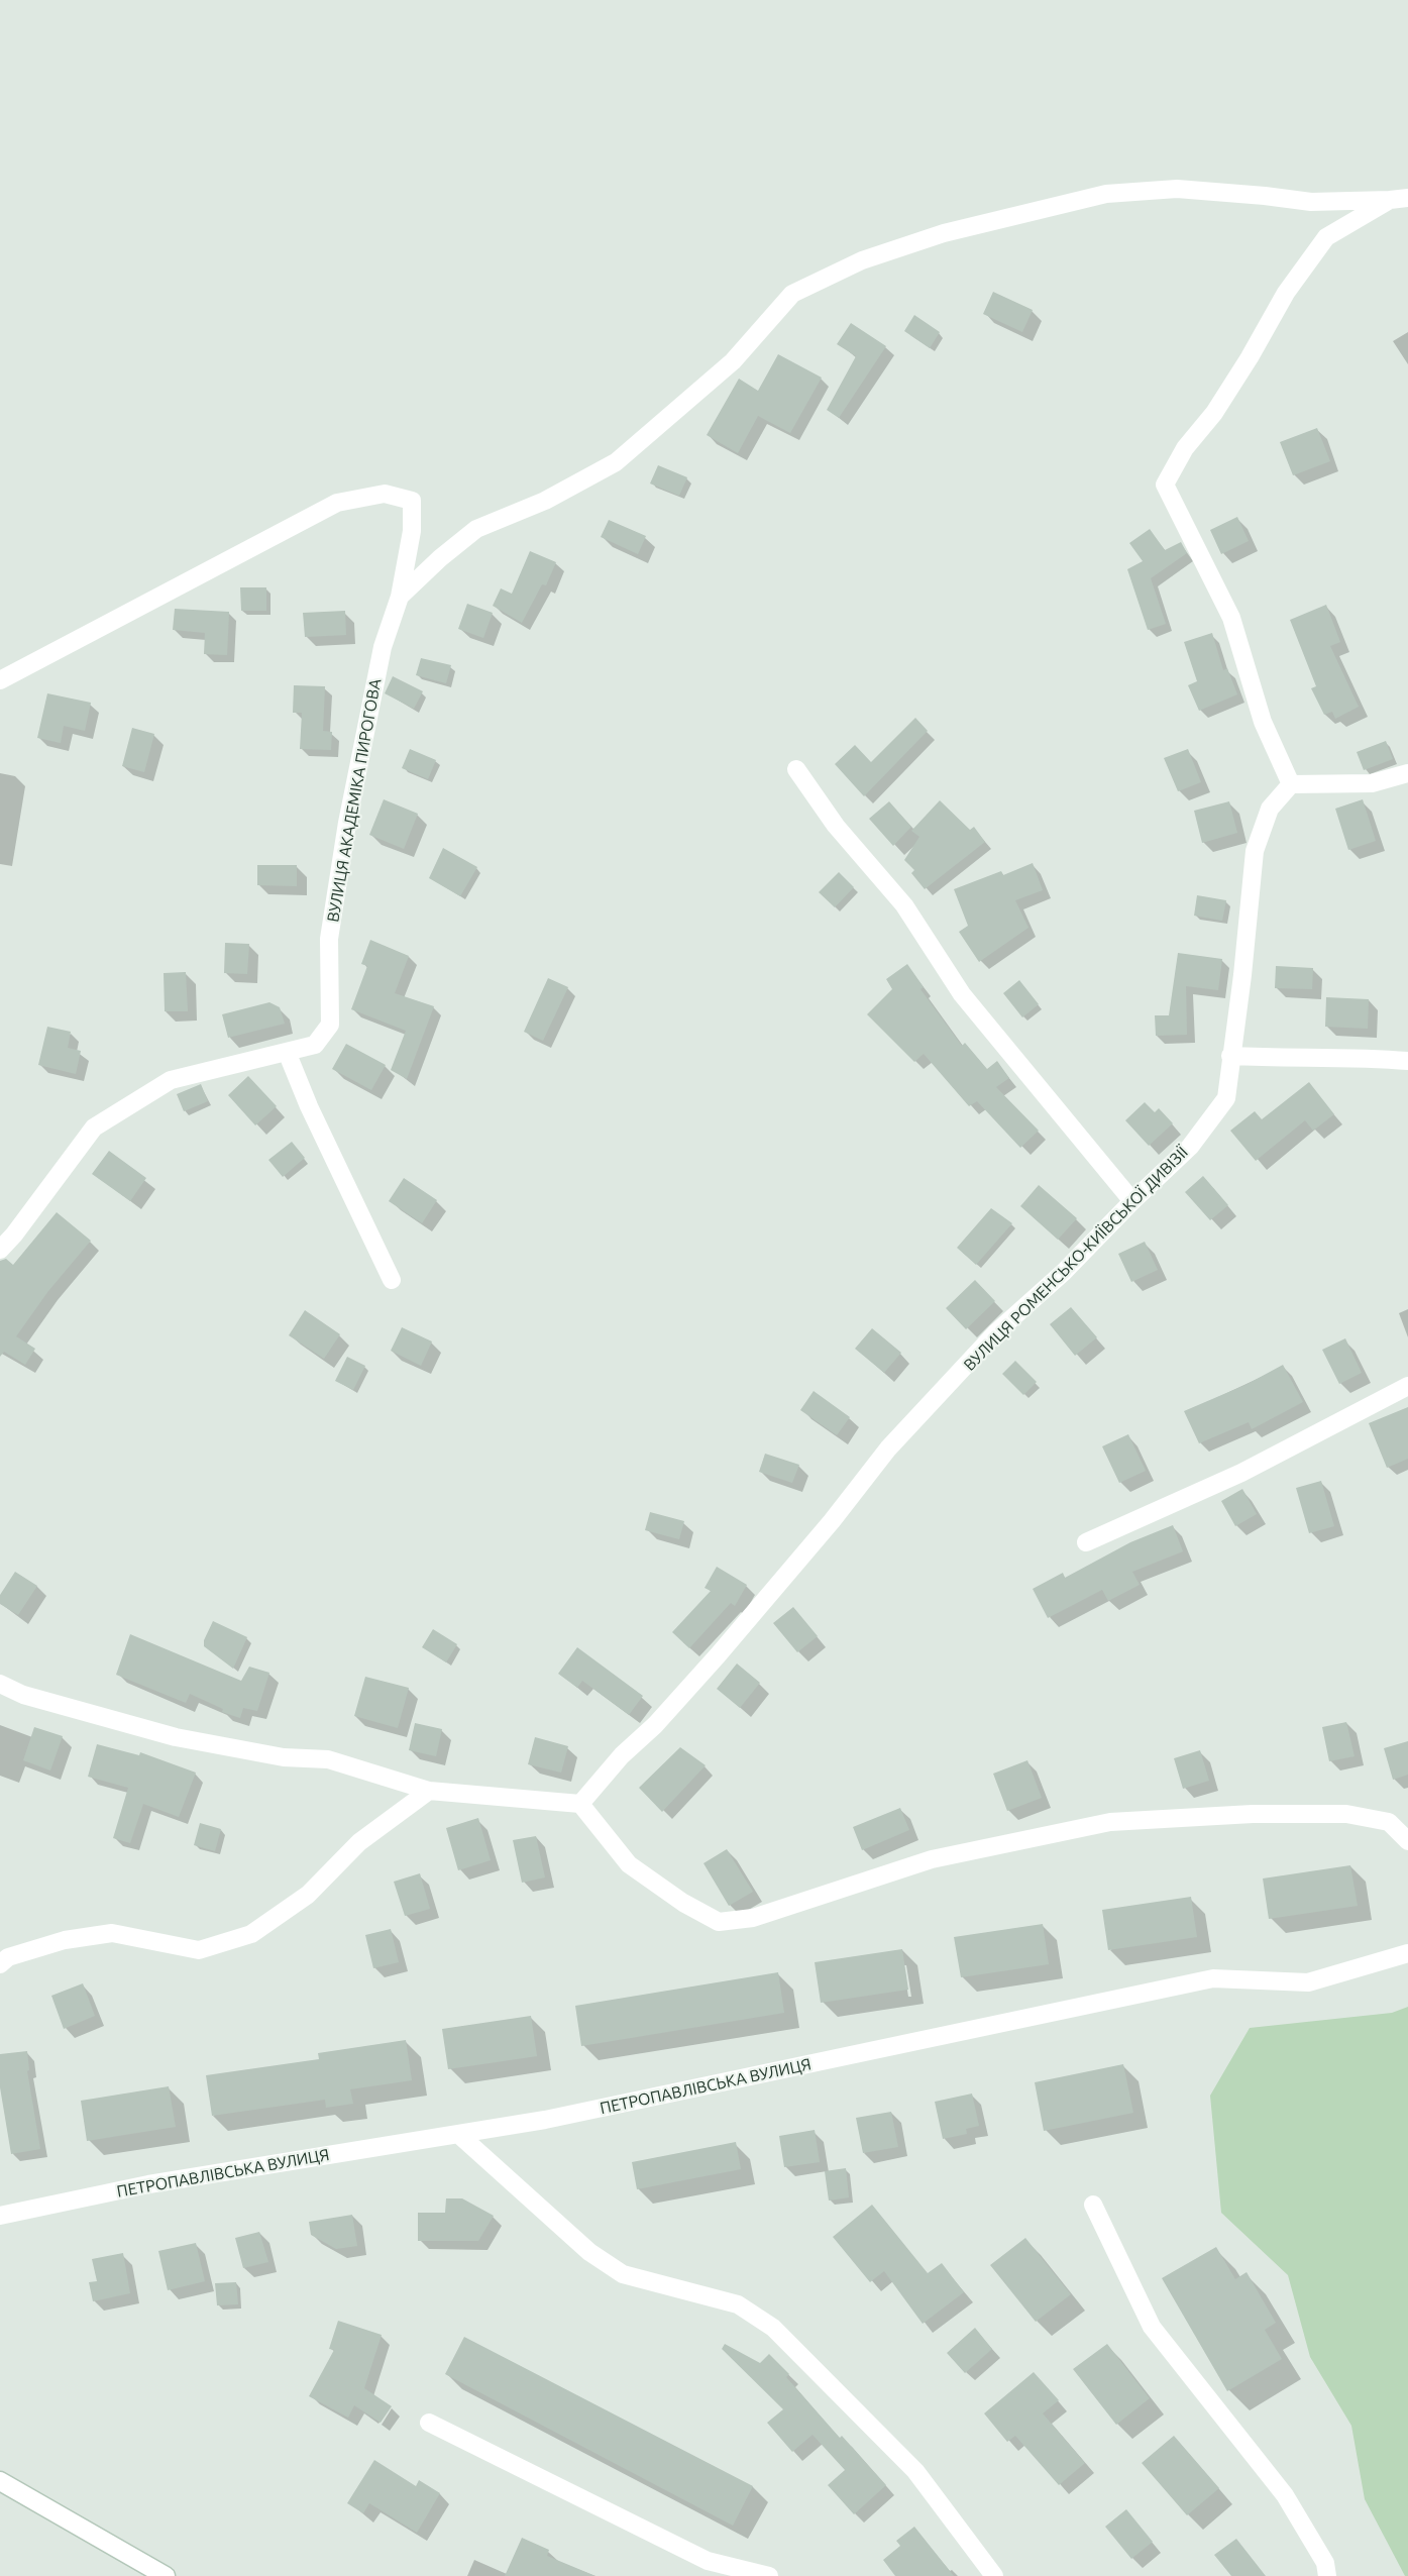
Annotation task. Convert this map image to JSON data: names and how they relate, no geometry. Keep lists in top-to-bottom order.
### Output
{
  "streets": {
    "street": ["ВУЛИЦЯ АКАДЕМІКА ПИРОГОВА", "ВУЛИЦЯ РОМЕНСЬКО-КИЇВСЬКОЇ ДИВІЗІЇ", "ПЕТРОПАВЛІВСЬКА ВУЛИЦЯ"]
  }
}
